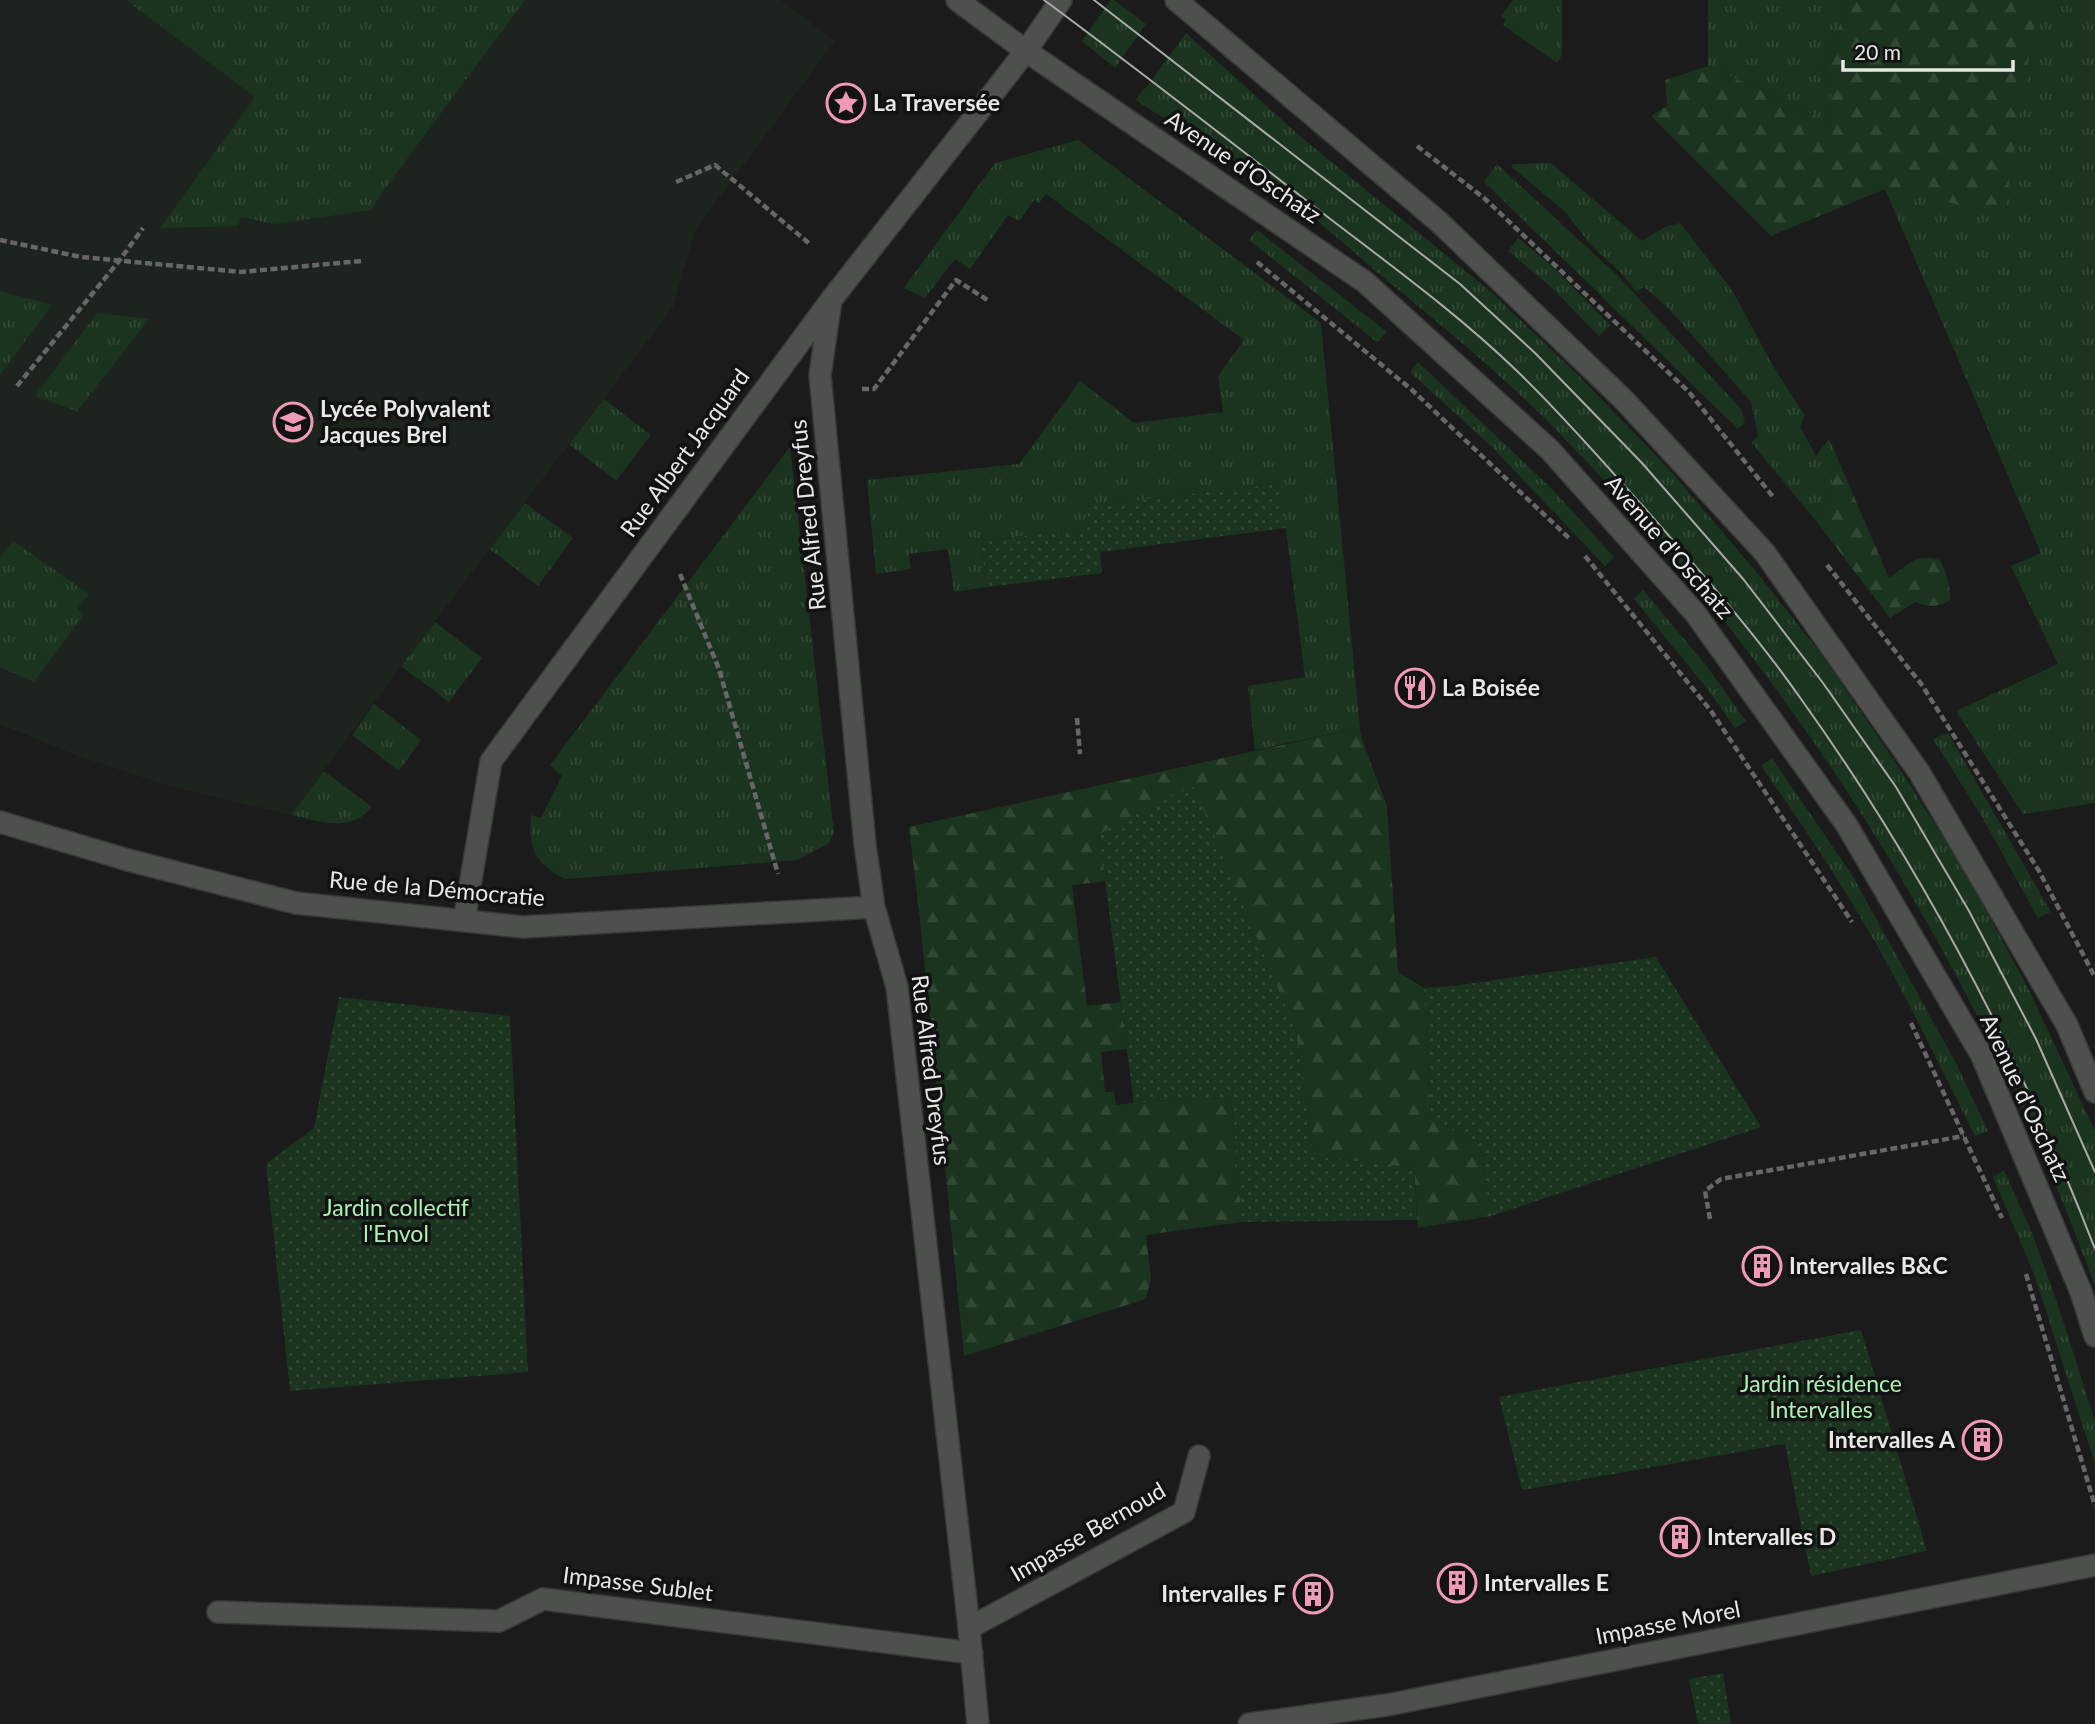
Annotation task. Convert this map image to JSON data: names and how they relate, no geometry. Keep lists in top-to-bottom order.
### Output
{
  "streets": {
    "street": [
      "Avenue d'Oschatz",
      "Rue Albert Jacquard",
      "Rue Alfred Dreyfus",
      "Rue de la Démocratie",
      "Impasse Bernoud",
      "Impasse Sublet",
      "Impasse Morel"
    ]
  },
  "crossings": [
    ["Avenue d'Oschatz", "Rue Albert Jacquard"],
    ["Rue Albert Jacquard", "Rue Alfred Dreyfus"],
    ["Rue Albert Jacquard", "Rue de la Démocratie"],
    ["Rue Alfred Dreyfus", "Rue de la Démocratie"],
    ["Rue Alfred Dreyfus", "Impasse Bernoud"],
    ["Rue Alfred Dreyfus", "Impasse Sublet"]
  ],
  "parks": ["Jardin collectif l'Envol", "Jardin résidence Intervalles"],
  "places": {
    "place": ["La Traversée"],
    "school or university": ["Lycée Polyvalent Jacques Brel"],
    "restaurant": ["La Boisée"],
    "building": [
      "Intervalles B&C",
      "Intervalles A",
      "Intervalles D",
      "Intervalles E",
      "Intervalles F"
    ]
  },
  "scale_bar": "20 m"
}
